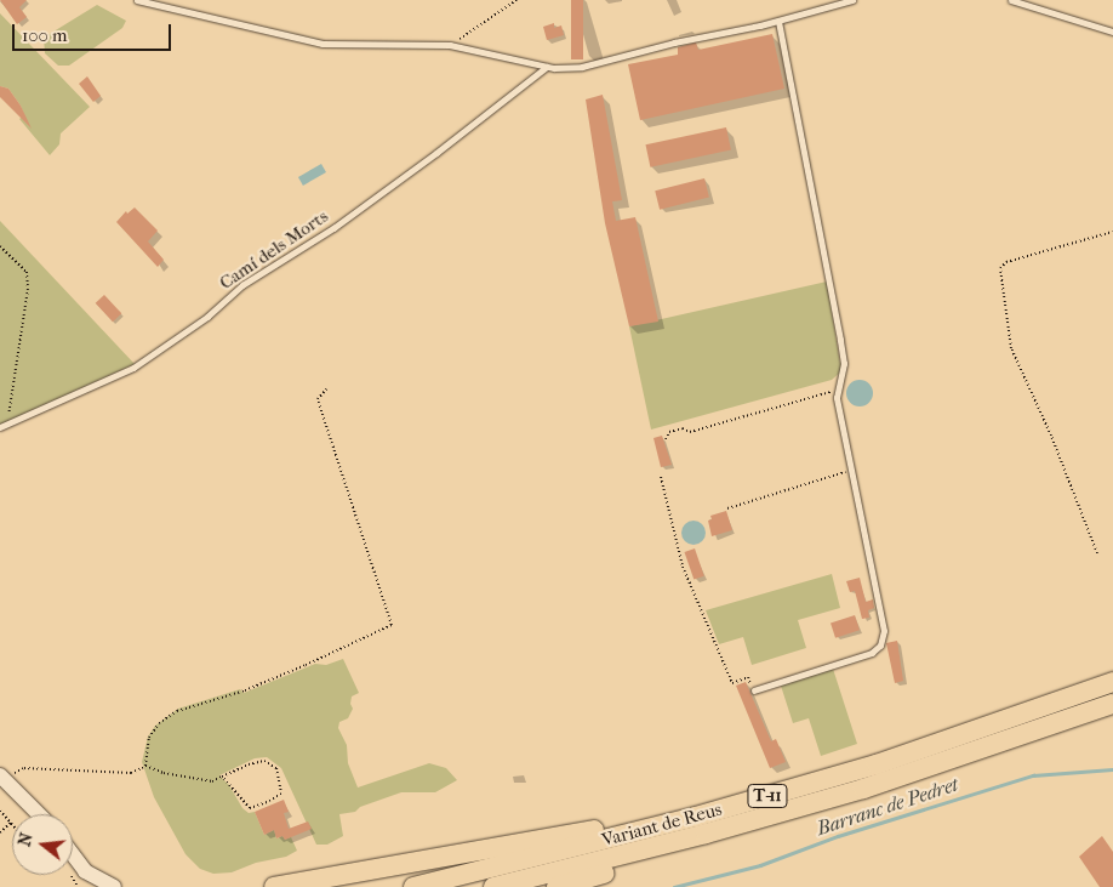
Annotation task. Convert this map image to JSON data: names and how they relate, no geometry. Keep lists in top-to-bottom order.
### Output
{
  "streets": {
    "highway": ["T-11", "Variant de Reus"],
    "lane": ["Camí dels Morts"]
  },
  "water": ["Barranc de Pedret"],
  "scale_bar": "100 m",
  "north": "left"
}
